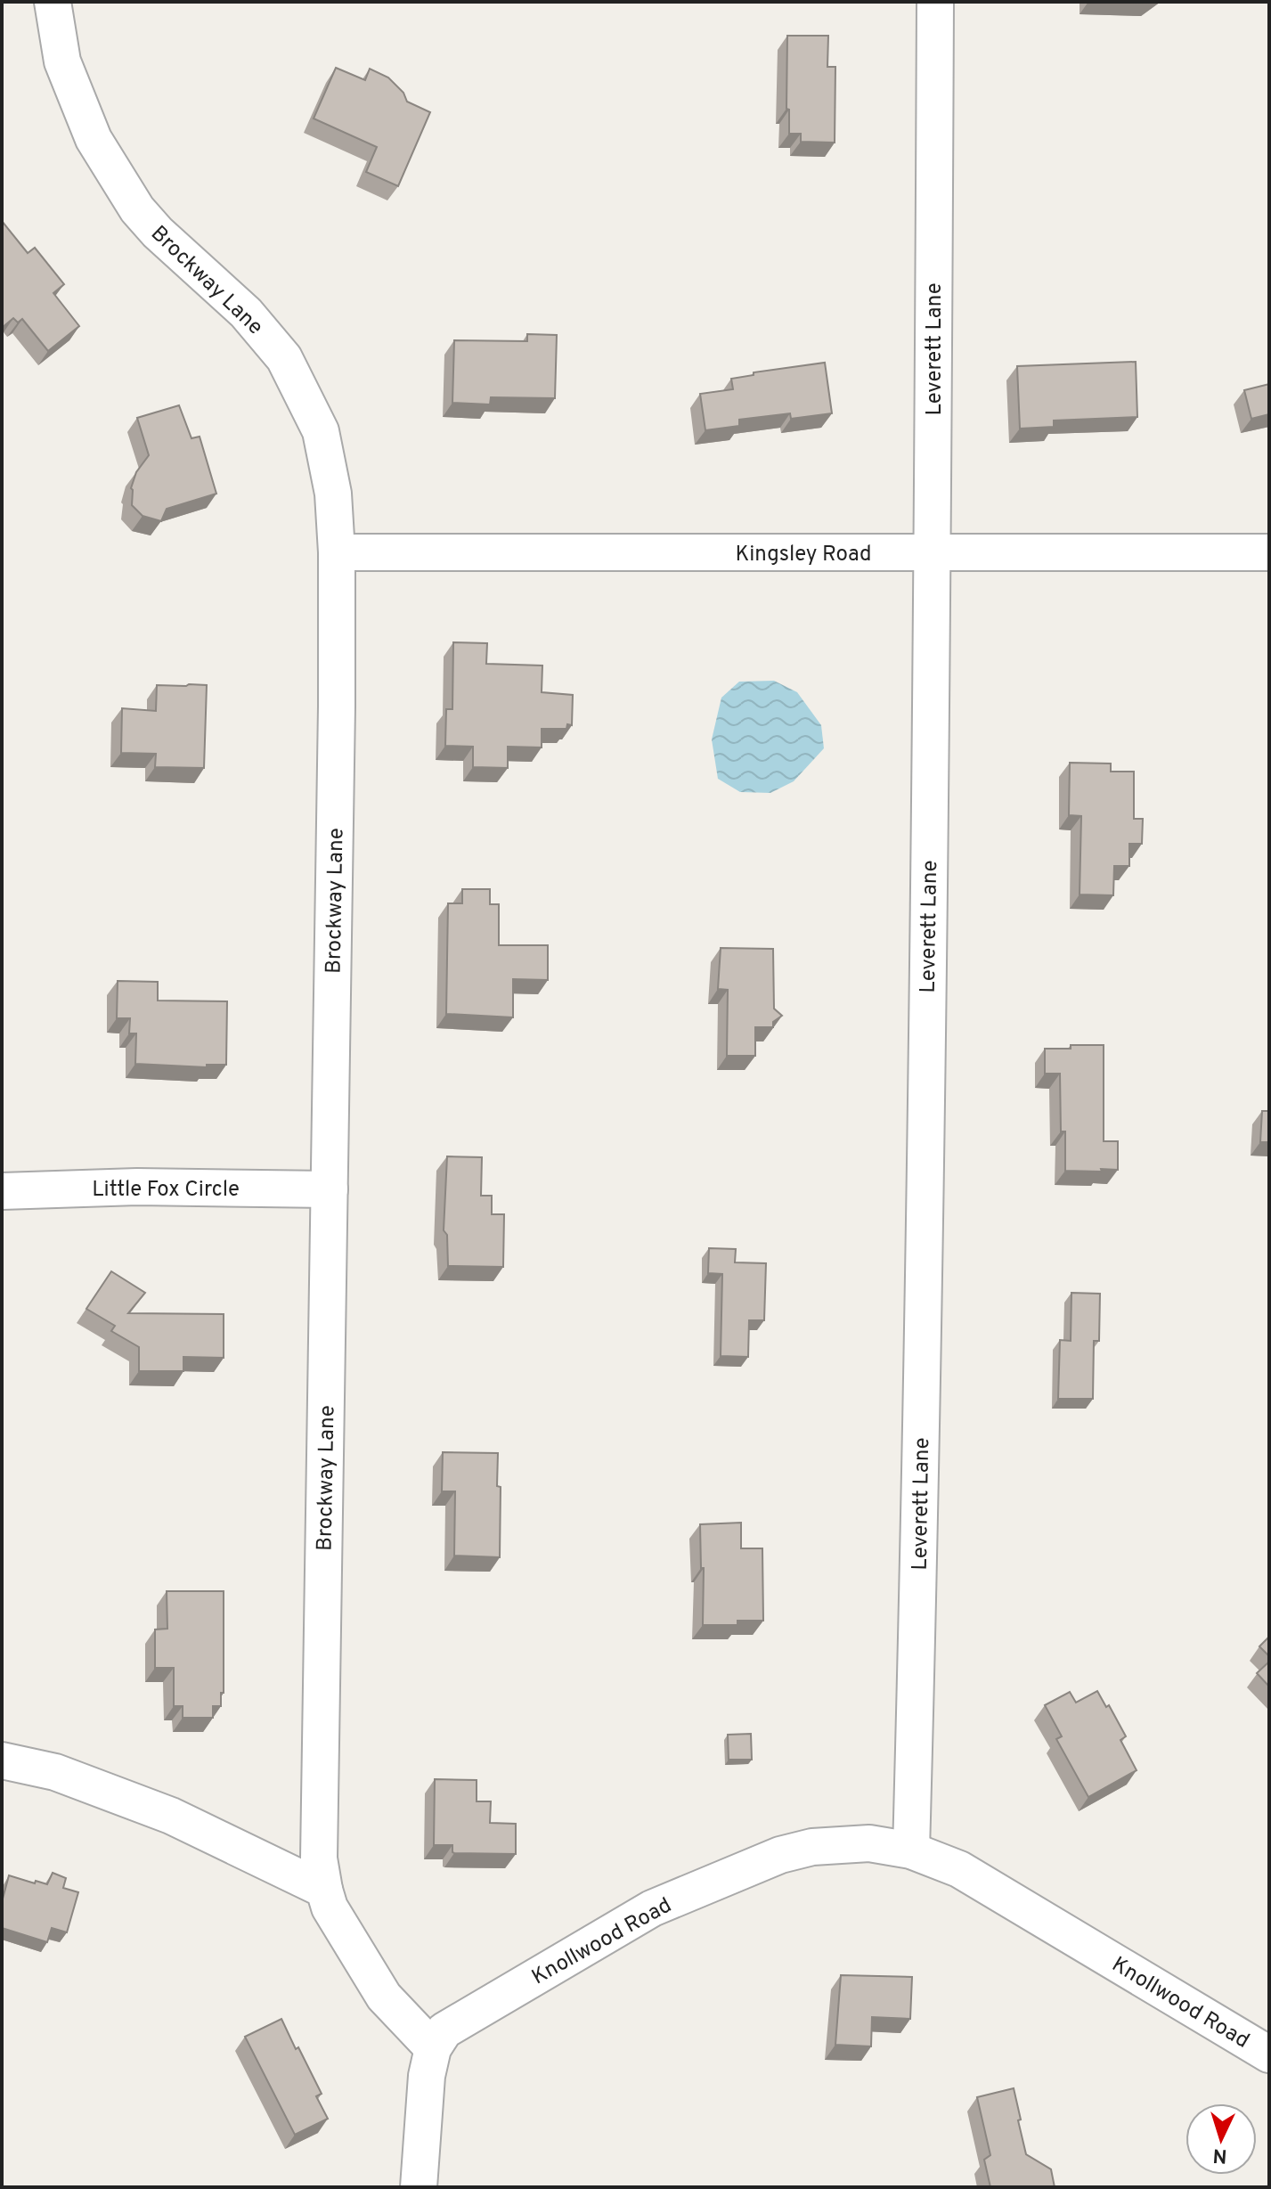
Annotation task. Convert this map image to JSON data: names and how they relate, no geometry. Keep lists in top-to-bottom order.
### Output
{
  "streets": {
    "street": [
      "Brockway Lane",
      "Leverett Lane",
      "Kingsley Road",
      "Little Fox Circle",
      "Knollwood Road"
    ]
  },
  "crossings": [
    ["Brockway Lane", "Kingsley Road"],
    ["Brockway Lane", "Little Fox Circle"],
    ["Leverett Lane", "Kingsley Road"],
    ["Leverett Lane", "Knollwood Road"]
  ],
  "north": "bottom"
}
